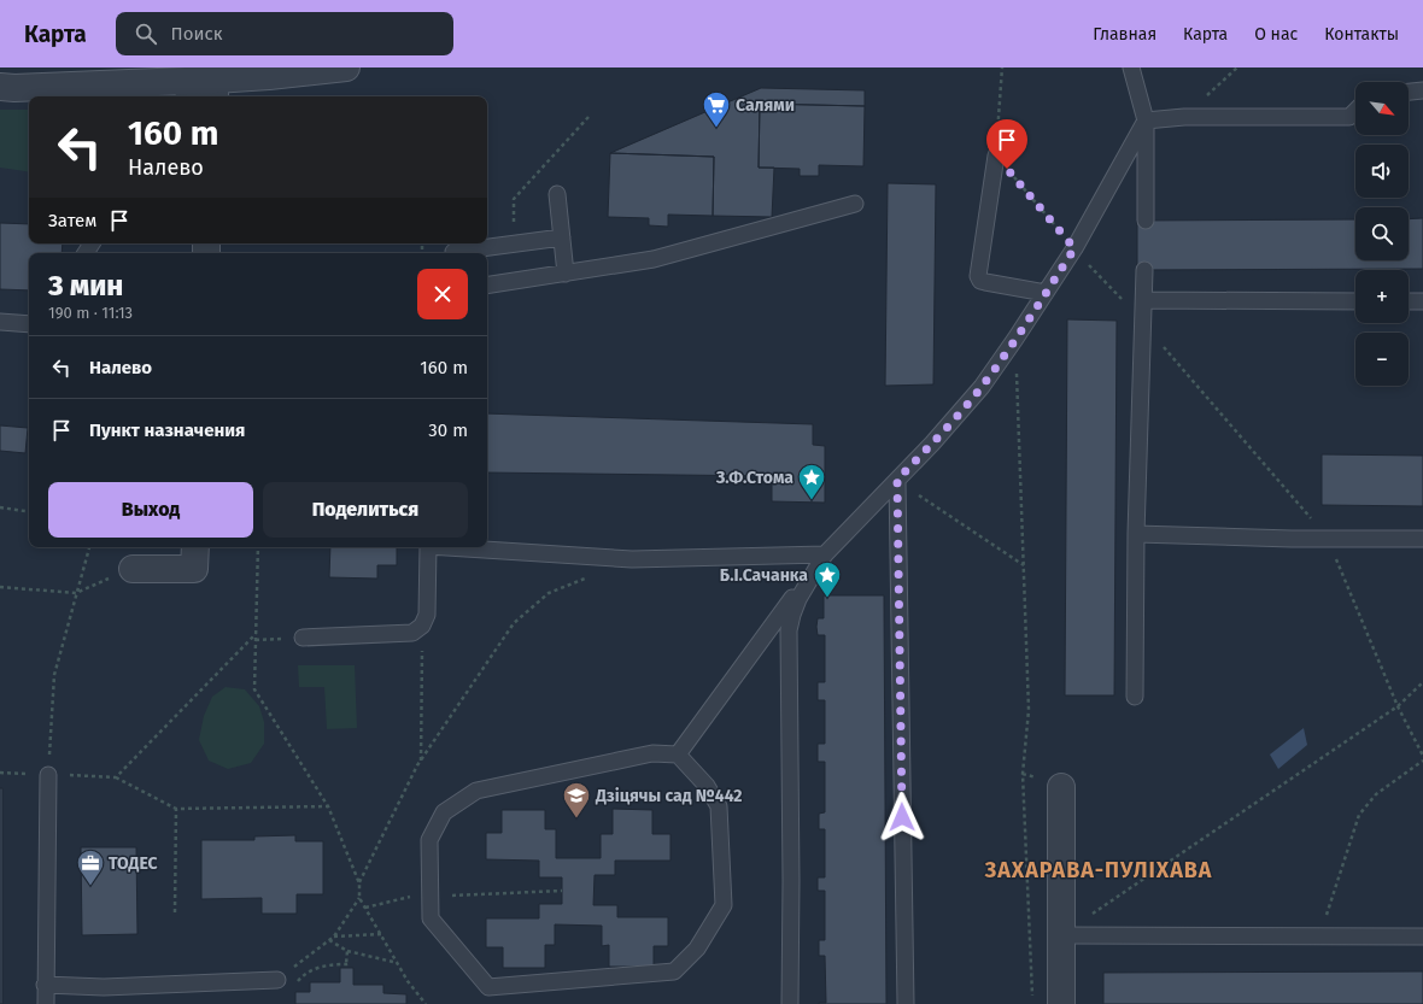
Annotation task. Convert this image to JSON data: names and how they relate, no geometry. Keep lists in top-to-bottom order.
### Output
{
  "districts": ["ЗАХАРАВА-ПУЛІХАВА"],
  "places": {
    "supermarket": ["Салями"],
    "place": ["З.Ф.Стома", "Б.І.Сачанка"],
    "school or university": ["Дзіцячы сад №442"],
    "office": ["ТОДЕС"]
  },
  "north": "bottom right",
  "page": {
    "header": "Карта",
    "search": "Поиск",
    "nav": [
      "Главная",
      "Карта",
      "О нас",
      "Контакты"
    ],
    "map_buttons": ["+", "−"],
    "turn": ["160 m", "Налево"],
    "then": "Затем",
    "heading": ["3 мин", "190 m · 11:13"],
    "list": [
      {
        "name": "Налево",
        "value": "160 m"
      },
      {
        "name": "Пункт назначения",
        "value": "30 m"
      }
    ],
    "buttons": ["Выход", "Поделиться"]
  }
}
